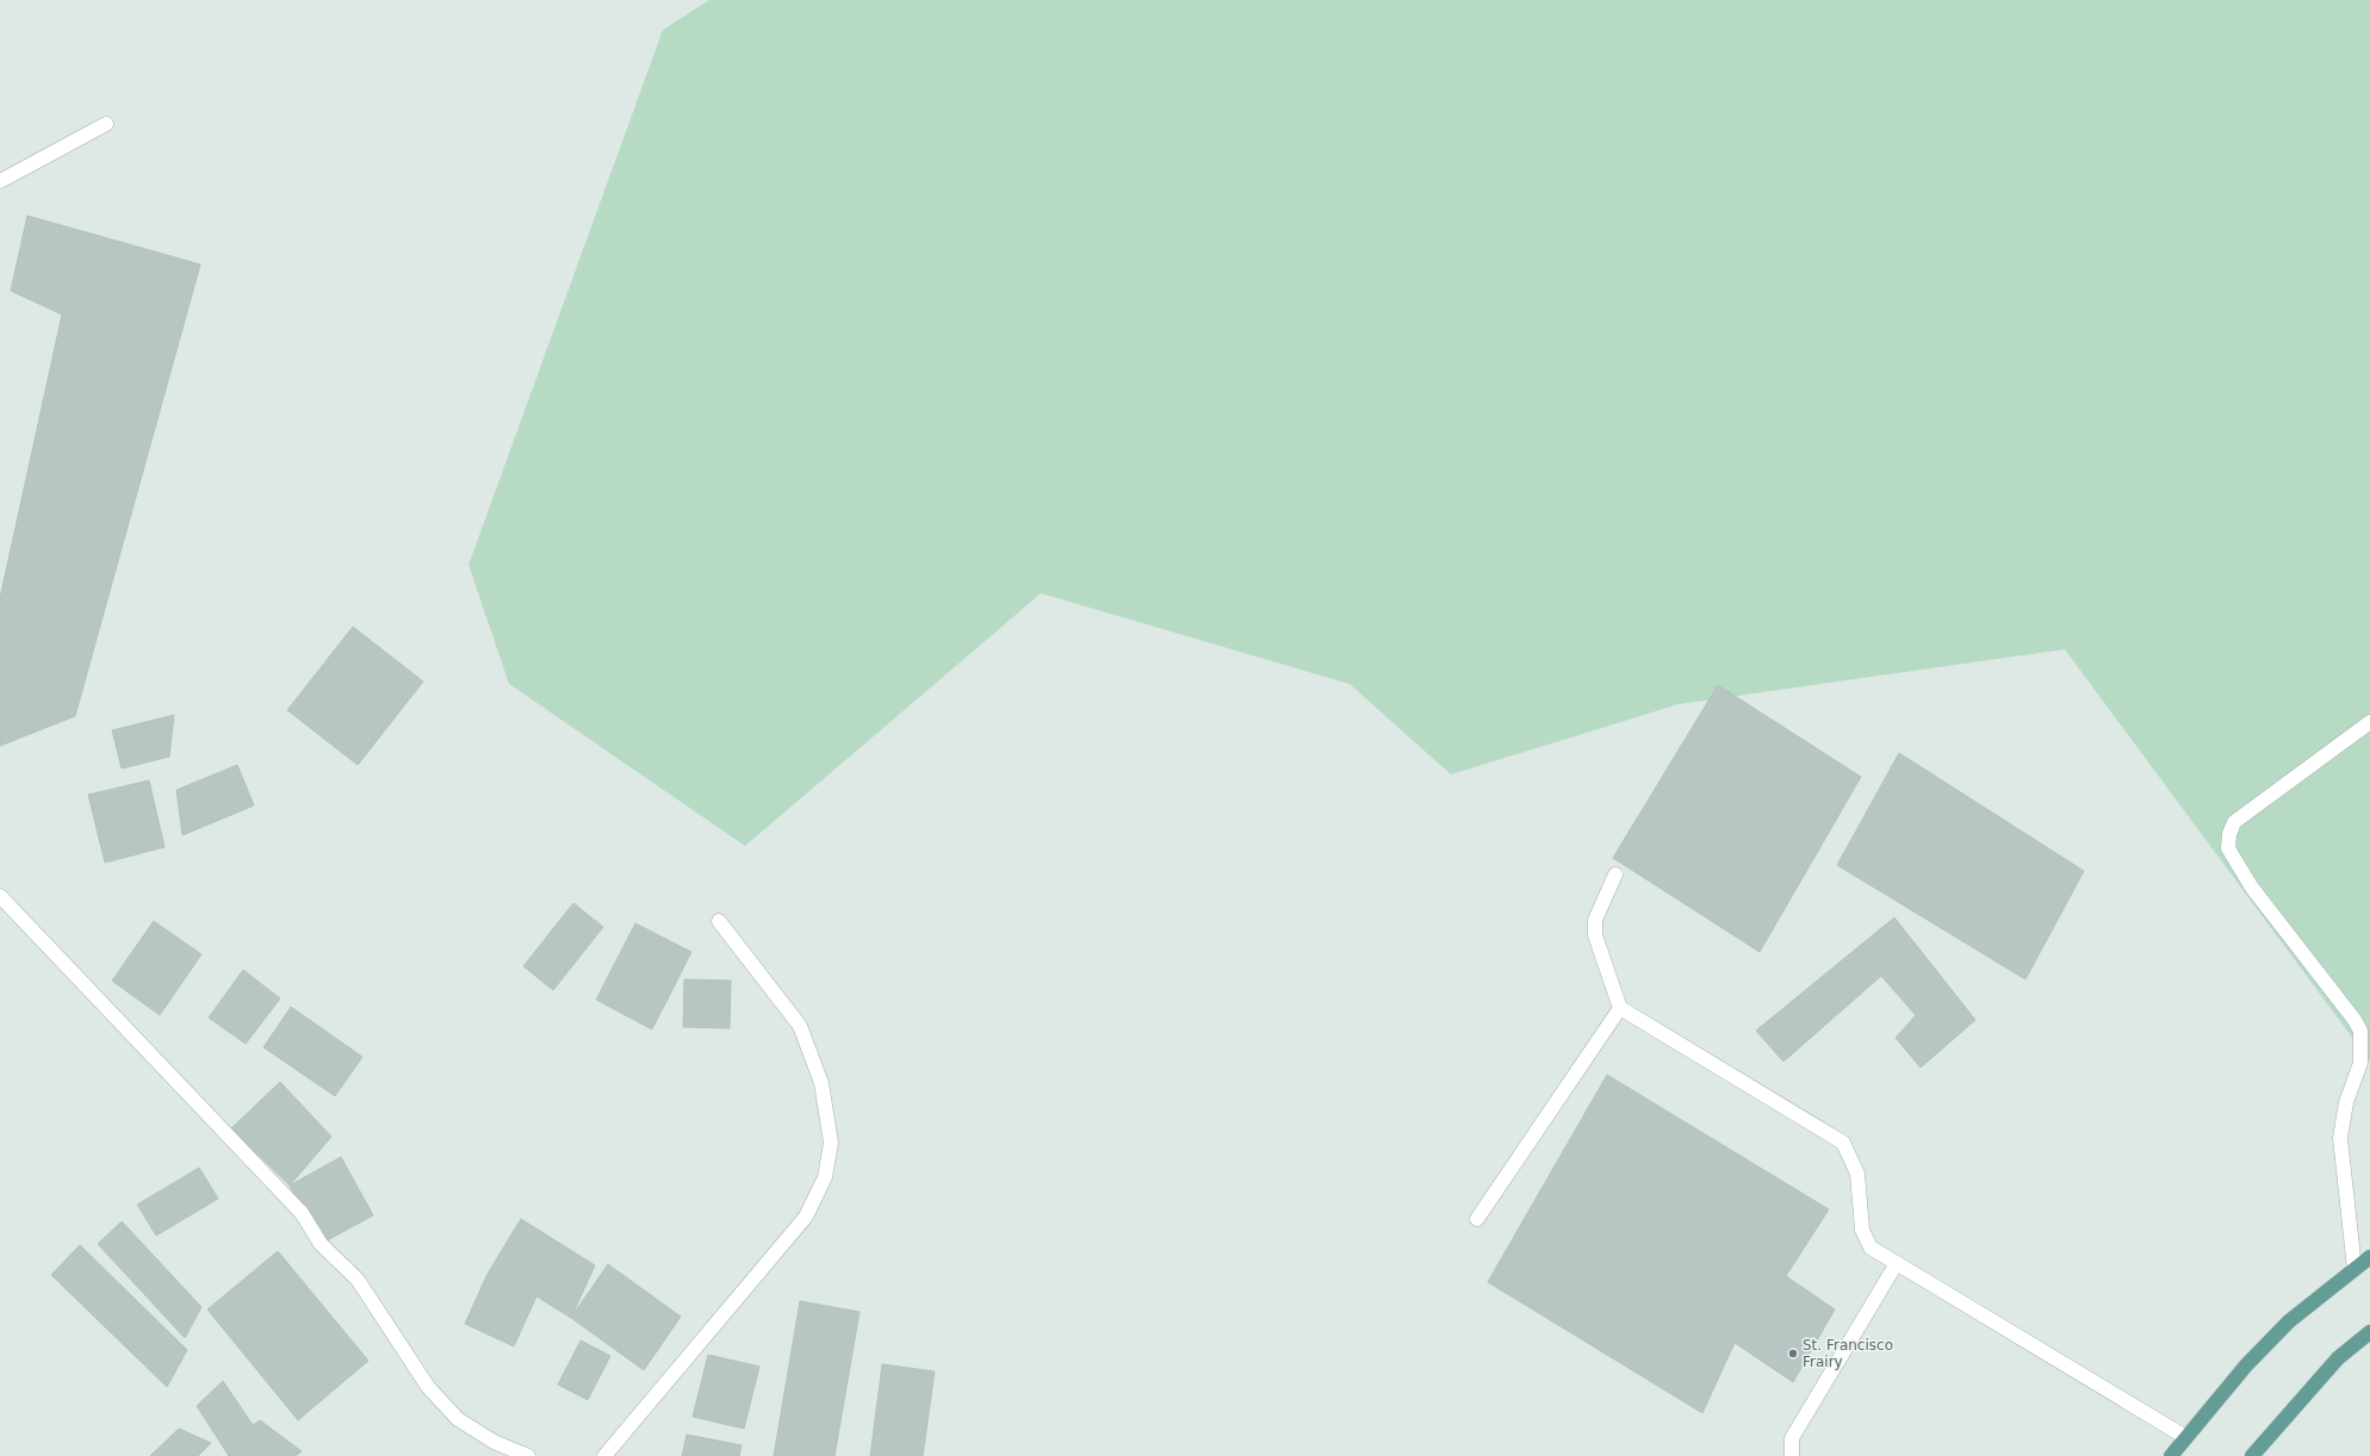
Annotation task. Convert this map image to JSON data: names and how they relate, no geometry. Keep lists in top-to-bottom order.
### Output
{
  "places": ["St. Francisco Frairy"]
}
